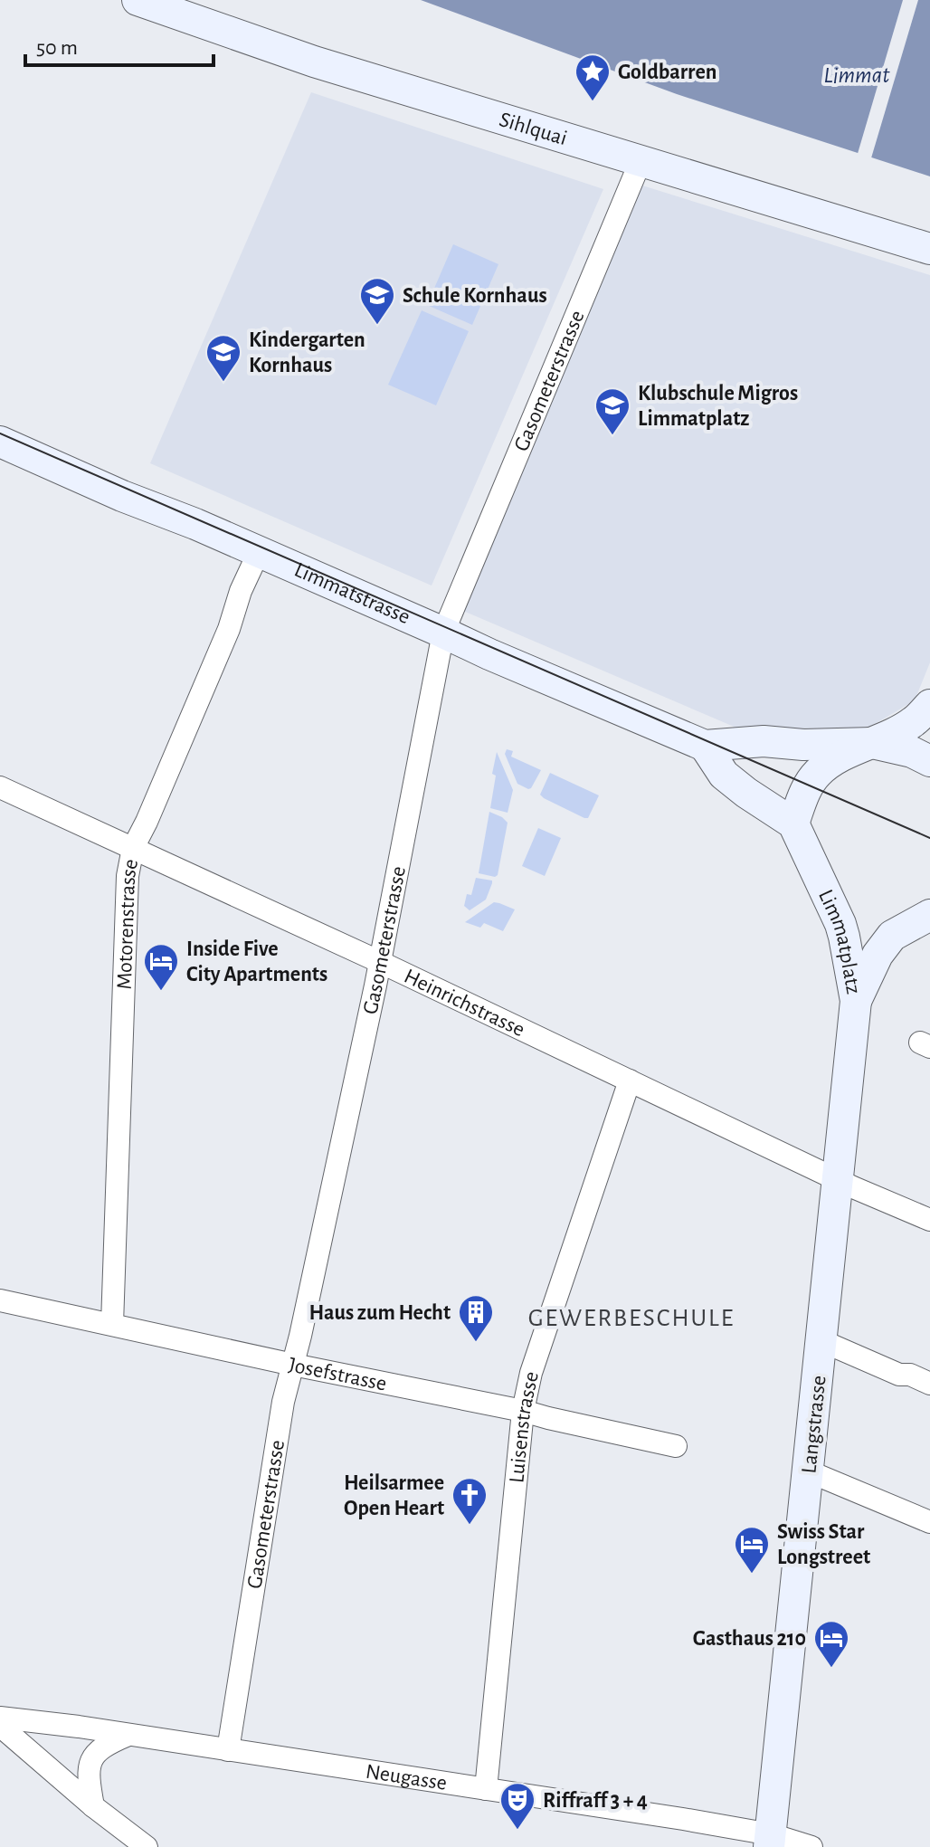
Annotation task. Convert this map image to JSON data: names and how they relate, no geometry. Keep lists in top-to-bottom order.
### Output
{
  "streets": {
    "street": [
      "Sihlquai",
      "Gasometerstrasse",
      "Limmatstrasse",
      "Motorenstrasse",
      "Limmatplatz",
      "Heinrichstrasse",
      "Josefstrasse",
      "Langstrasse",
      "Luisenstrasse",
      "Neugasse"
    ]
  },
  "crossings": [
    ["Sihlquai", "Gasometerstrasse"],
    ["Gasometerstrasse", "Limmatstrasse"],
    ["Gasometerstrasse", "Heinrichstrasse"],
    ["Gasometerstrasse", "Josefstrasse"],
    ["Gasometerstrasse", "Neugasse"],
    ["Limmatstrasse", "Motorenstrasse"],
    ["Motorenstrasse", "Heinrichstrasse"],
    ["Motorenstrasse", "Josefstrasse"],
    ["Limmatplatz", "Langstrasse"],
    ["Heinrichstrasse", "Langstrasse"],
    ["Heinrichstrasse", "Luisenstrasse"],
    ["Josefstrasse", "Luisenstrasse"],
    ["Langstrasse", "Neugasse"],
    ["Luisenstrasse", "Neugasse"]
  ],
  "districts": ["GEWERBESCHULE"],
  "water": ["Limmat"],
  "places": {
    "place": ["Goldbarren"],
    "school or university": ["Schule Kornhaus", "Kindergarten Kornhaus", "Klubschule Migros Limmatplatz"],
    "hotel": ["Inside Five City Apartments", "Swiss Star Longstreet", "Gasthaus 210"],
    "building": ["Haus zum Hecht"],
    "church": ["Heilsarmee Open Heart"],
    "theatre": ["Riffraff 3 + 4"]
  },
  "scale_bar": "50 m"
}
